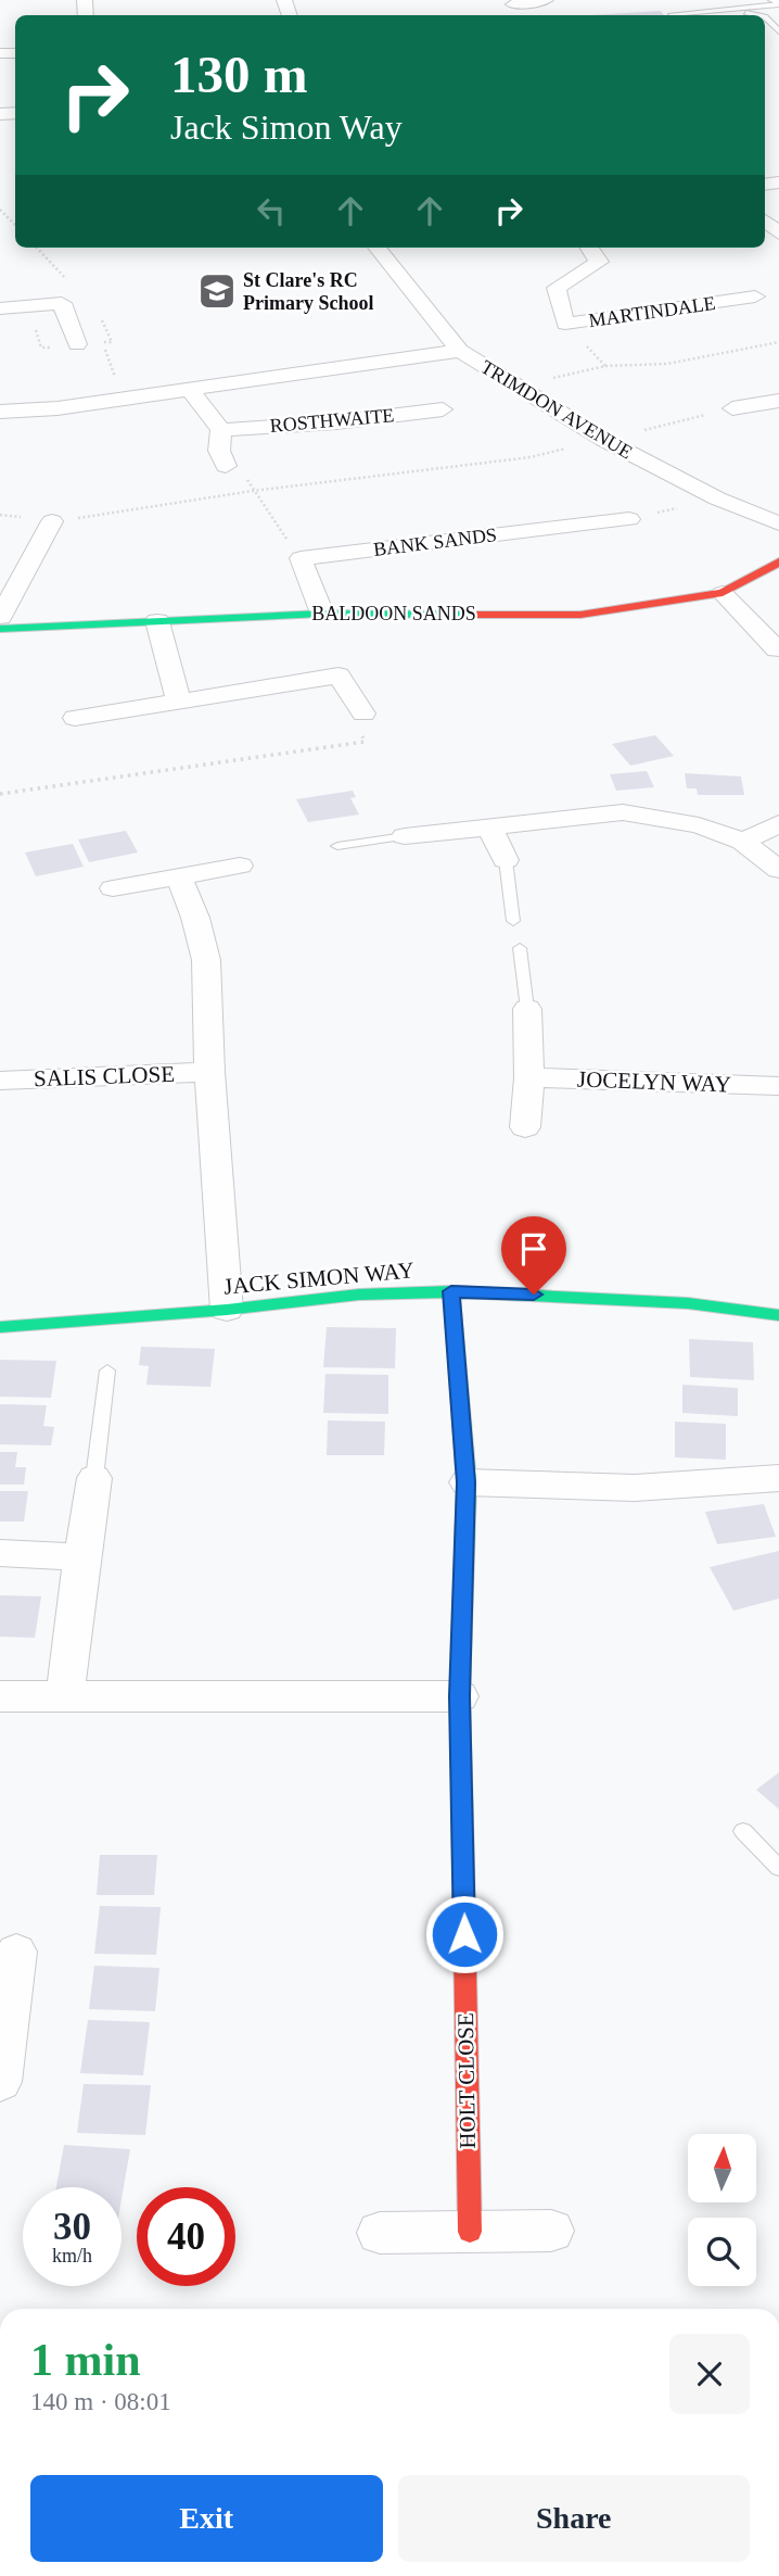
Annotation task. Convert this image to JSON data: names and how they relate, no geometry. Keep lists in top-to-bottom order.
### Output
{
  "streets": {
    "main road": ["BALDOON SANDS", "JACK SIMON WAY", "HOLT CLOSE"],
    "street": [
      "MARTINDALE",
      "TRIMDON AVENUE",
      "ROSTHWAITE",
      "BANK SANDS",
      "SALIS CLOSE",
      "JOCELYN WAY"
    ]
  },
  "crossings": [
    ["JACK SIMON WAY", "HOLT CLOSE"]
  ],
  "places": {
    "school or university": ["St Clare's RC Primary School"]
  },
  "north": "top",
  "page": {
    "turn": ["130 m", "Jack Simon Way"],
    "speed": "30 km/h",
    "limit": "40",
    "heading": ["1 min", "140 m · 08:01"],
    "buttons": ["Exit", "Share"]
  }
}
